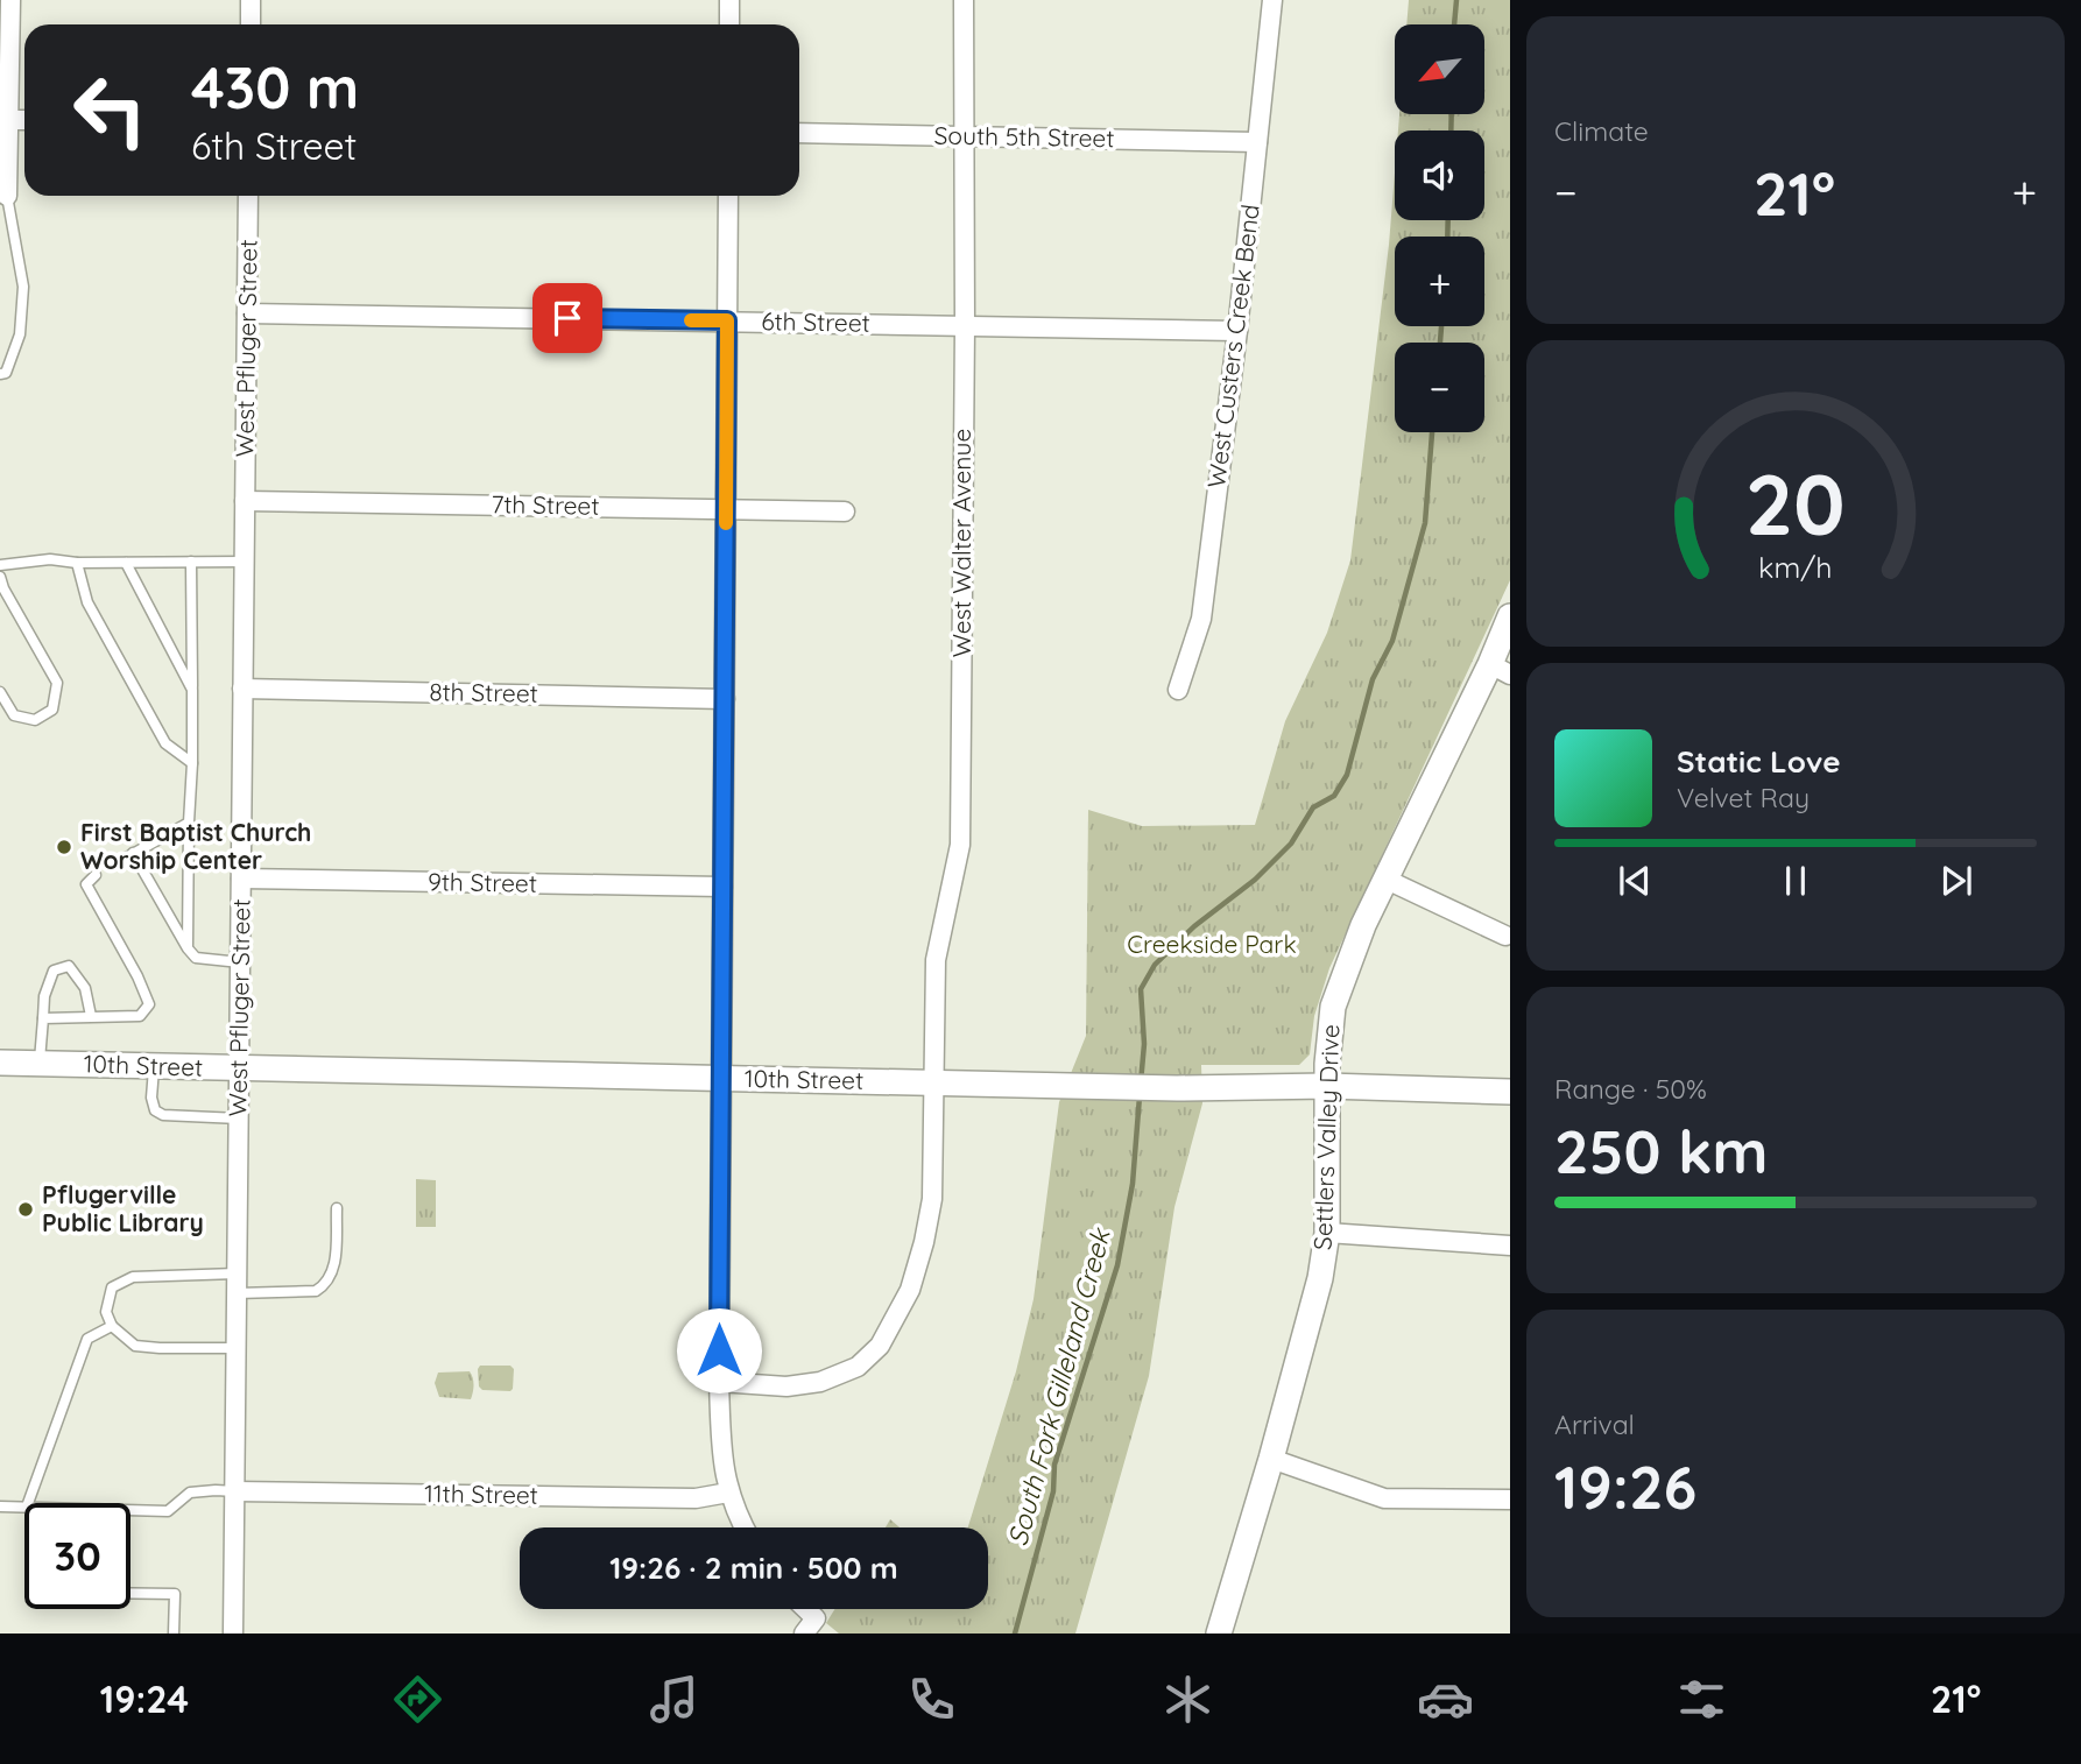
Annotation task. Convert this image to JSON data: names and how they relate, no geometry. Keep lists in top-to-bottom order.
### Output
{
  "streets": {
    "street": [
      "South 5th Street",
      "6th Street",
      "West Custers Creek Bend",
      "West Pfluger Street",
      "7th Street",
      "West Walter Avenue",
      "8th Street",
      "9th Street",
      "10th Street",
      "Settlers Valley Drive",
      "11th Street"
    ]
  },
  "crossings": [
    ["South 5th Street", "West Custers Creek Bend"],
    ["South 5th Street", "West Walter Avenue"],
    ["6th Street", "West Custers Creek Bend"],
    ["6th Street", "West Pfluger Street"],
    ["6th Street", "West Walter Avenue"],
    ["West Pfluger Street", "7th Street"],
    ["West Pfluger Street", "8th Street"],
    ["West Pfluger Street", "9th Street"],
    ["West Pfluger Street", "10th Street"],
    ["West Pfluger Street", "11th Street"],
    ["West Walter Avenue", "10th Street"],
    ["10th Street", "Settlers Valley Drive"]
  ],
  "water": ["South Fork Gilleland Creek"],
  "parks": ["Creekside Park"],
  "places": ["First Baptist Church Worship Center", "Pflugerville Public Library"],
  "north": "bottom left",
  "page": {
    "tile": [
      "Climate",
      ["Range · 50%", "250 km"],
      ["Arrival", "19:26"]
    ],
    "map_buttons": ["+", "−"],
    "turn": ["430 m", "6th Street"],
    "heat": ["−", "21°", "+"],
    "song": ["Static Love", "Velvet Ray"],
    "limit": "30",
    "trip": "19:26 · 2 min · 500 m",
    "tabs": ["19:24", "21°"],
    "gauge": ["20", "km/h"]
  }
}
